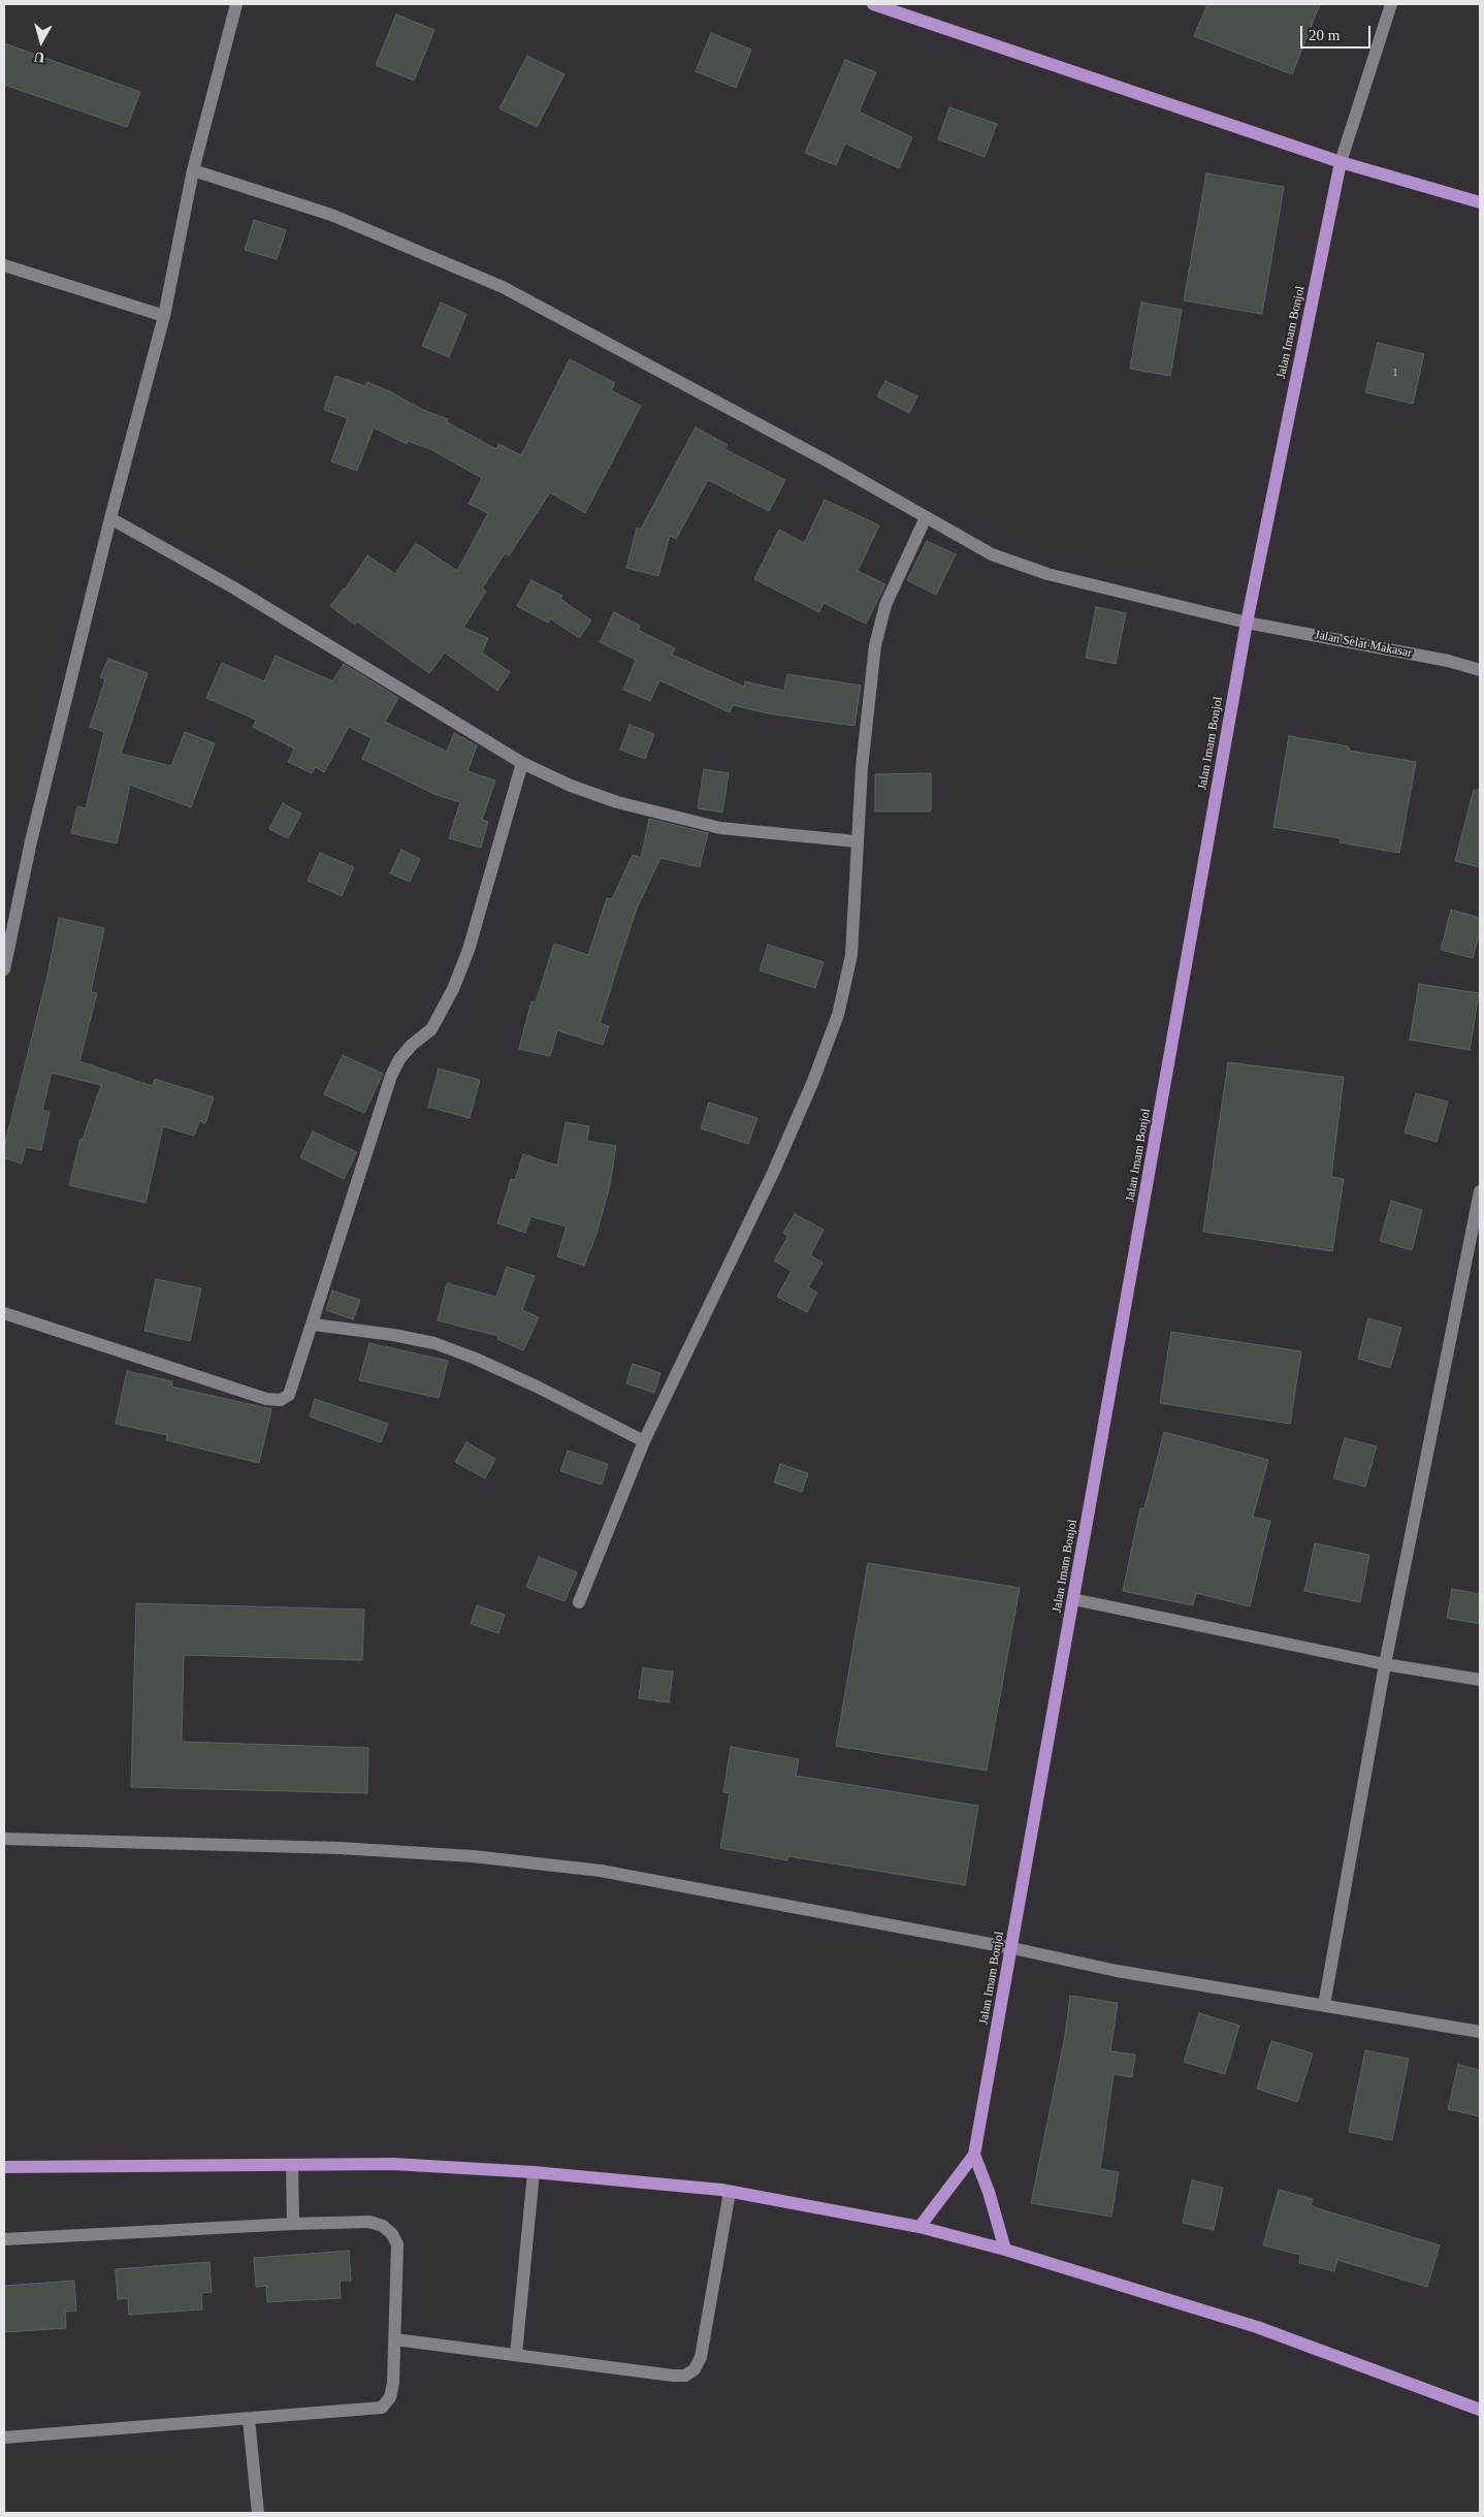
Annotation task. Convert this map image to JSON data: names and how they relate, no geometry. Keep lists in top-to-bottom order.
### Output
{
  "streets": {
    "main road": ["Jalan Imam Bonjol"],
    "street": ["Jalan Selat Makasar"]
  },
  "crossings": [
    ["Jalan Imam Bonjol", "Jalan Selat Makasar"]
  ],
  "house_numbers": ["1"],
  "scale_bar": "20 m",
  "north": "bottom"
}
